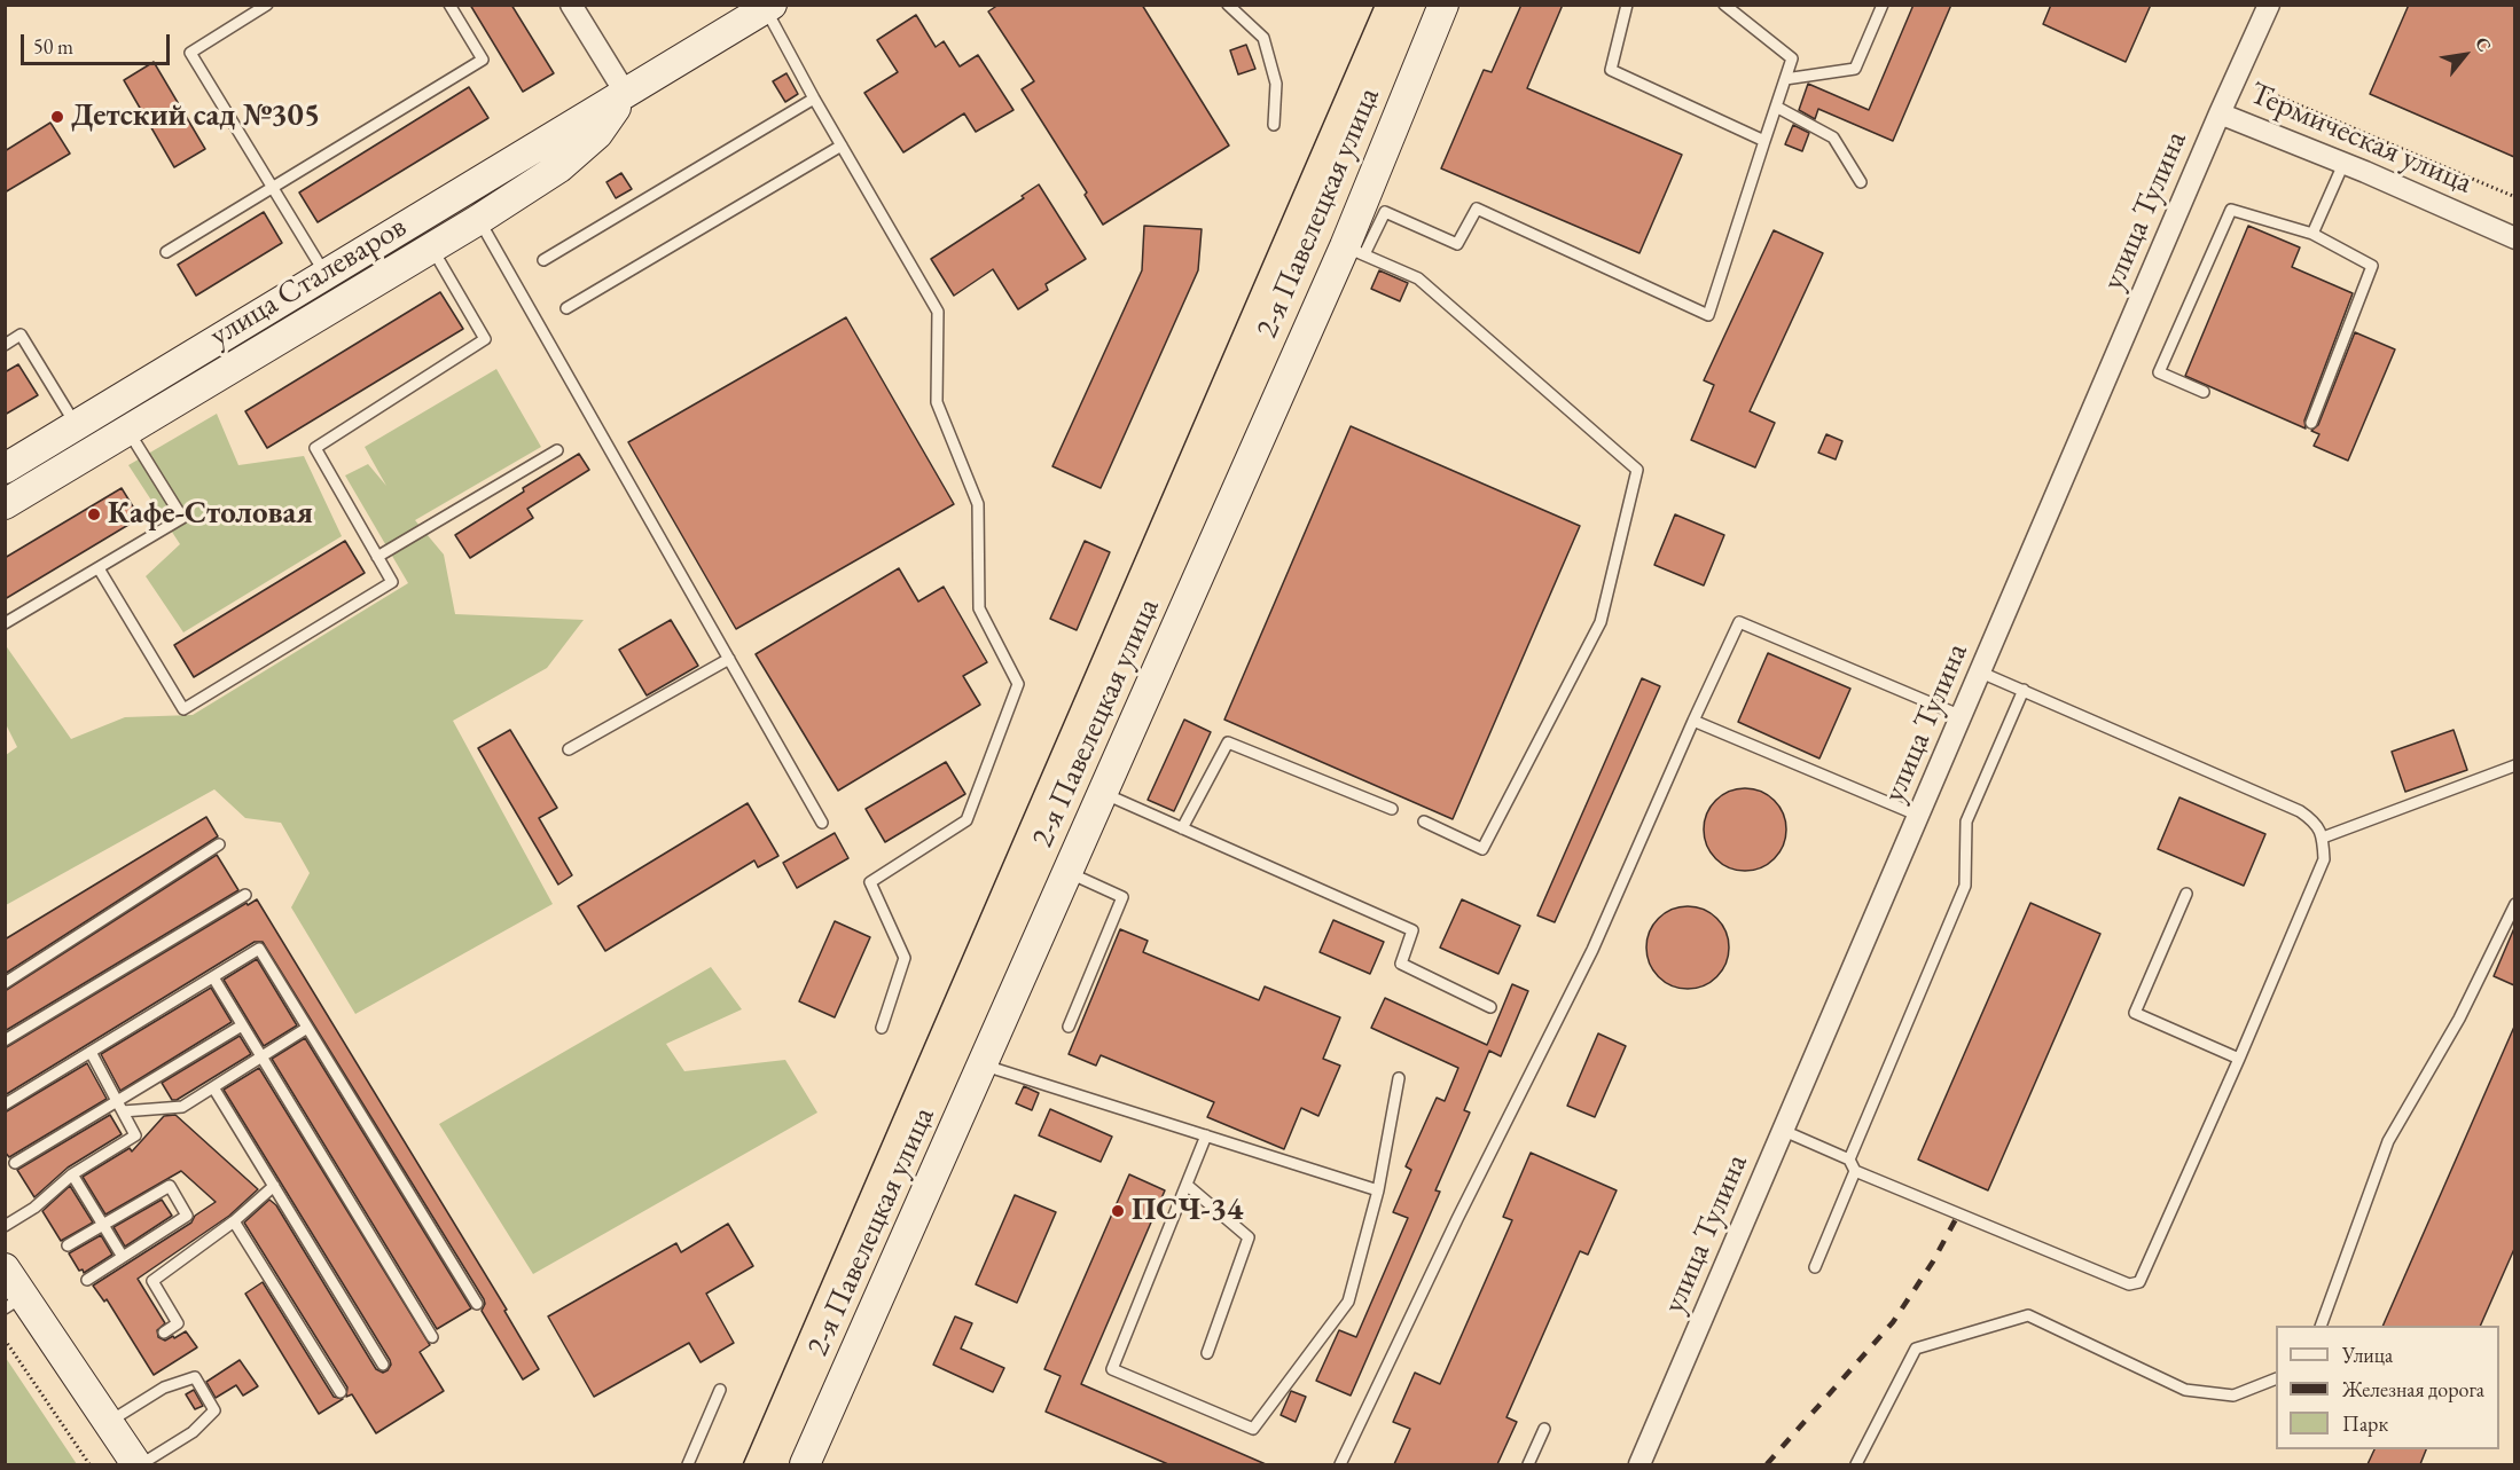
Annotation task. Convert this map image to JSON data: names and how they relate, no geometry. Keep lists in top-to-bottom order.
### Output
{
  "streets": {
    "main road": ["2-я Павелецкая улица", "улица Сталеваров"],
    "street": ["Термическая улица", "улица Тулина"]
  },
  "crossings": [
    ["Термическая улица", "улица Тулина"]
  ],
  "places": ["Детский сад №305", "Кафе-Столовая", "ПСЧ-34"],
  "legend": ["Улица", "Железная дорога", "Парк"],
  "scale_bar": "50 m",
  "north": "top right"
}
